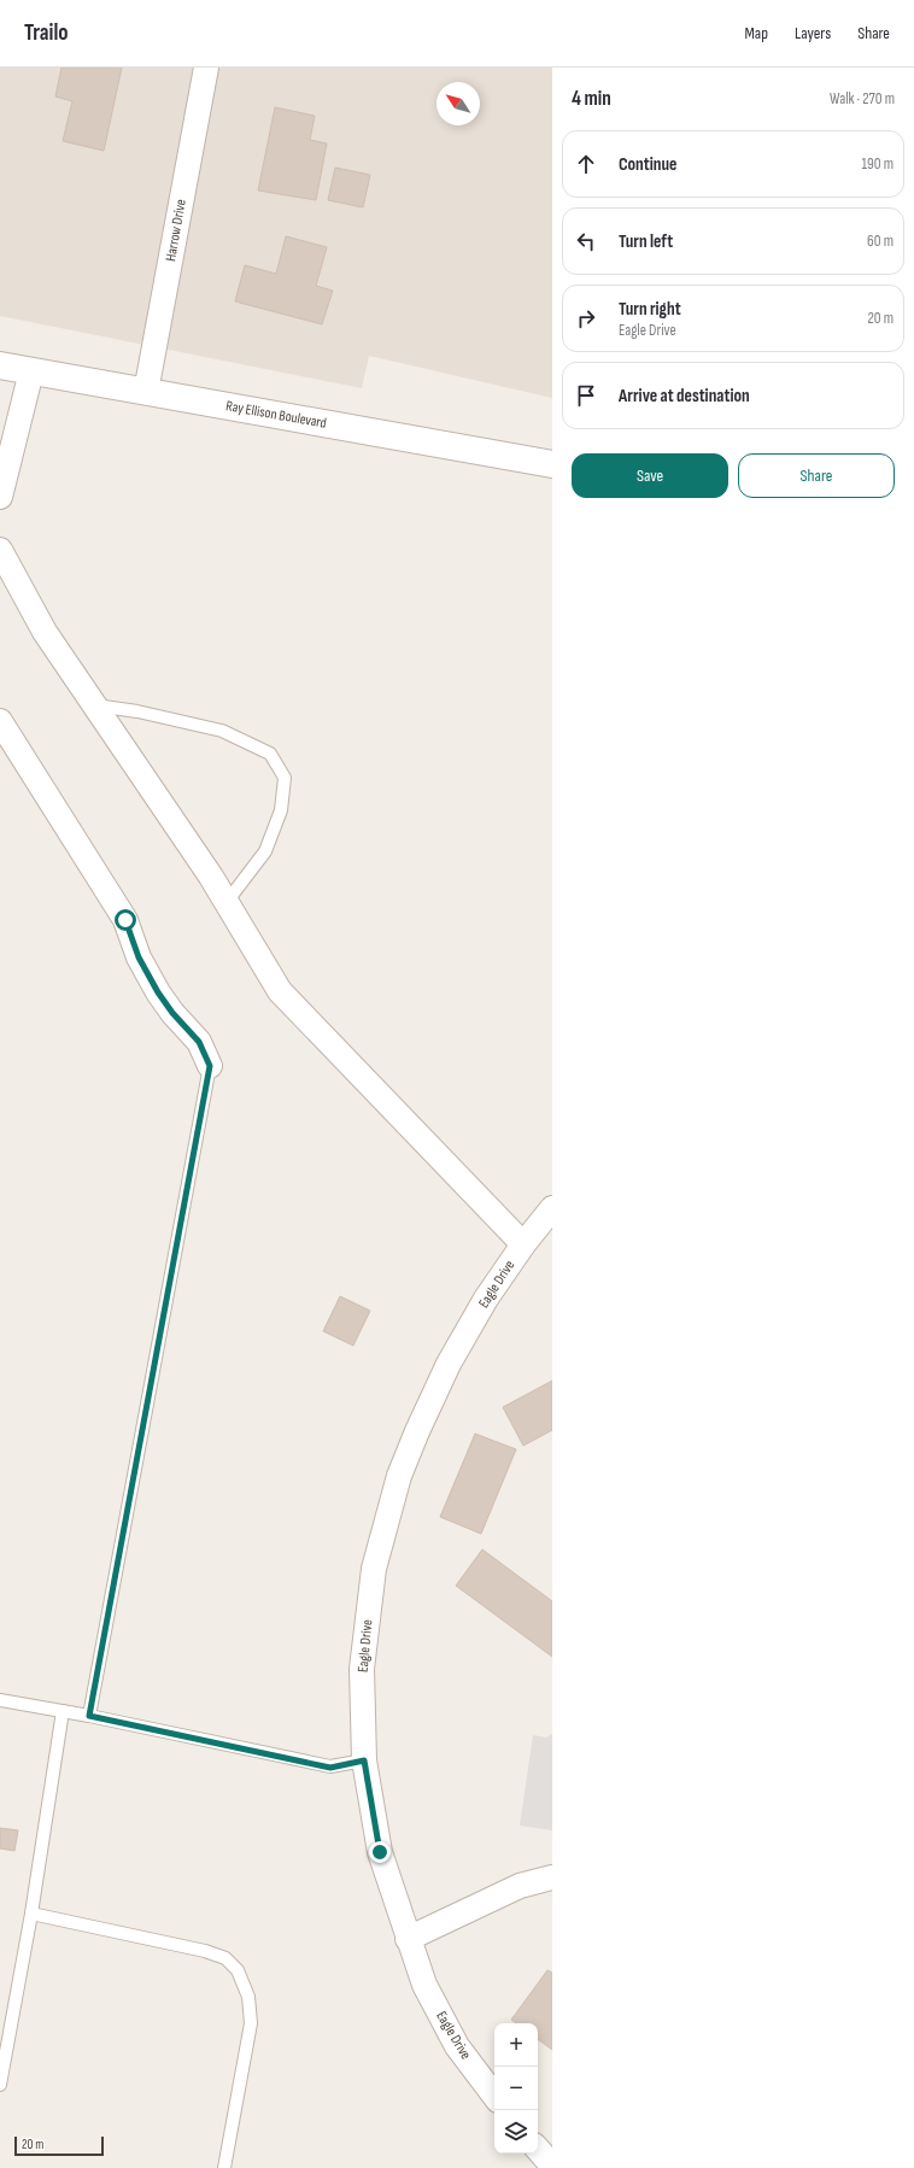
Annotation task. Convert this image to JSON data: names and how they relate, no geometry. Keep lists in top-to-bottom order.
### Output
{
  "streets": {
    "street": ["Harrow Drive", "Ray Ellison Boulevard", "Eagle Drive"]
  },
  "crossings": [
    ["Harrow Drive", "Ray Ellison Boulevard"]
  ],
  "scale_bar": "20 m",
  "north": "top left",
  "page": {
    "header": "Trailo",
    "nav": ["Map", "Layers", "Share"],
    "heading": ["4 min", "Walk · 270 m"],
    "list": [
      ["Continue", "190 m"],
      ["Turn left", "60 m"],
      ["Turn right", "Eagle Drive", "20 m"],
      "Arrive at destination"
    ],
    "buttons": ["Save", "Share"],
    "map_buttons": ["+", "−"],
    "scale": "20 m"
  }
}
